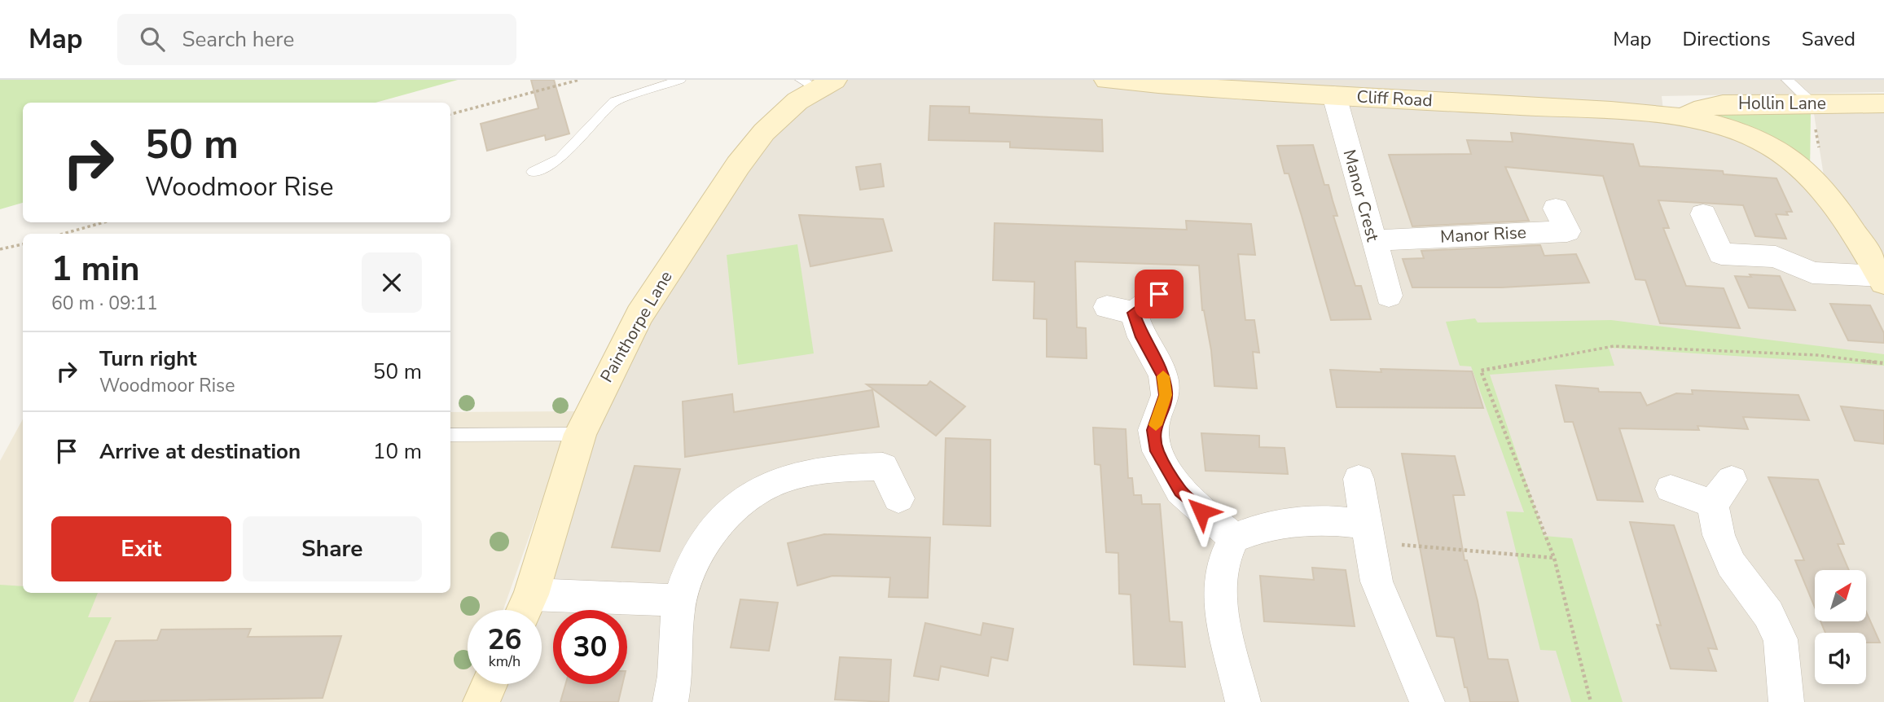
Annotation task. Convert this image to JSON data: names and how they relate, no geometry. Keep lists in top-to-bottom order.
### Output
{
  "streets": {
    "street": [
      "Cliff Road",
      "Hollin Lane",
      "Manor Crest",
      "Manor Rise",
      "Painthorpe Lane"
    ]
  },
  "crossings": [
    ["Cliff Road", "Hollin Lane"],
    ["Cliff Road", "Manor Crest"],
    ["Manor Crest", "Manor Rise"]
  ],
  "north": "top right",
  "page": {
    "header": "Map",
    "search": "Search here",
    "nav": ["Map", "Directions", "Saved"],
    "turn": ["50 m", "Woodmoor Rise"],
    "heading": ["1 min", "60 m · 09:11"],
    "list": [
      {
        "name": "Turn right",
        "note": "Woodmoor Rise",
        "value": "50 m"
      },
      {
        "name": "Arrive at destination",
        "value": "10 m"
      }
    ],
    "buttons": ["Exit", "Share"],
    "speed": "26 km/h",
    "limit": "30"
  }
}
